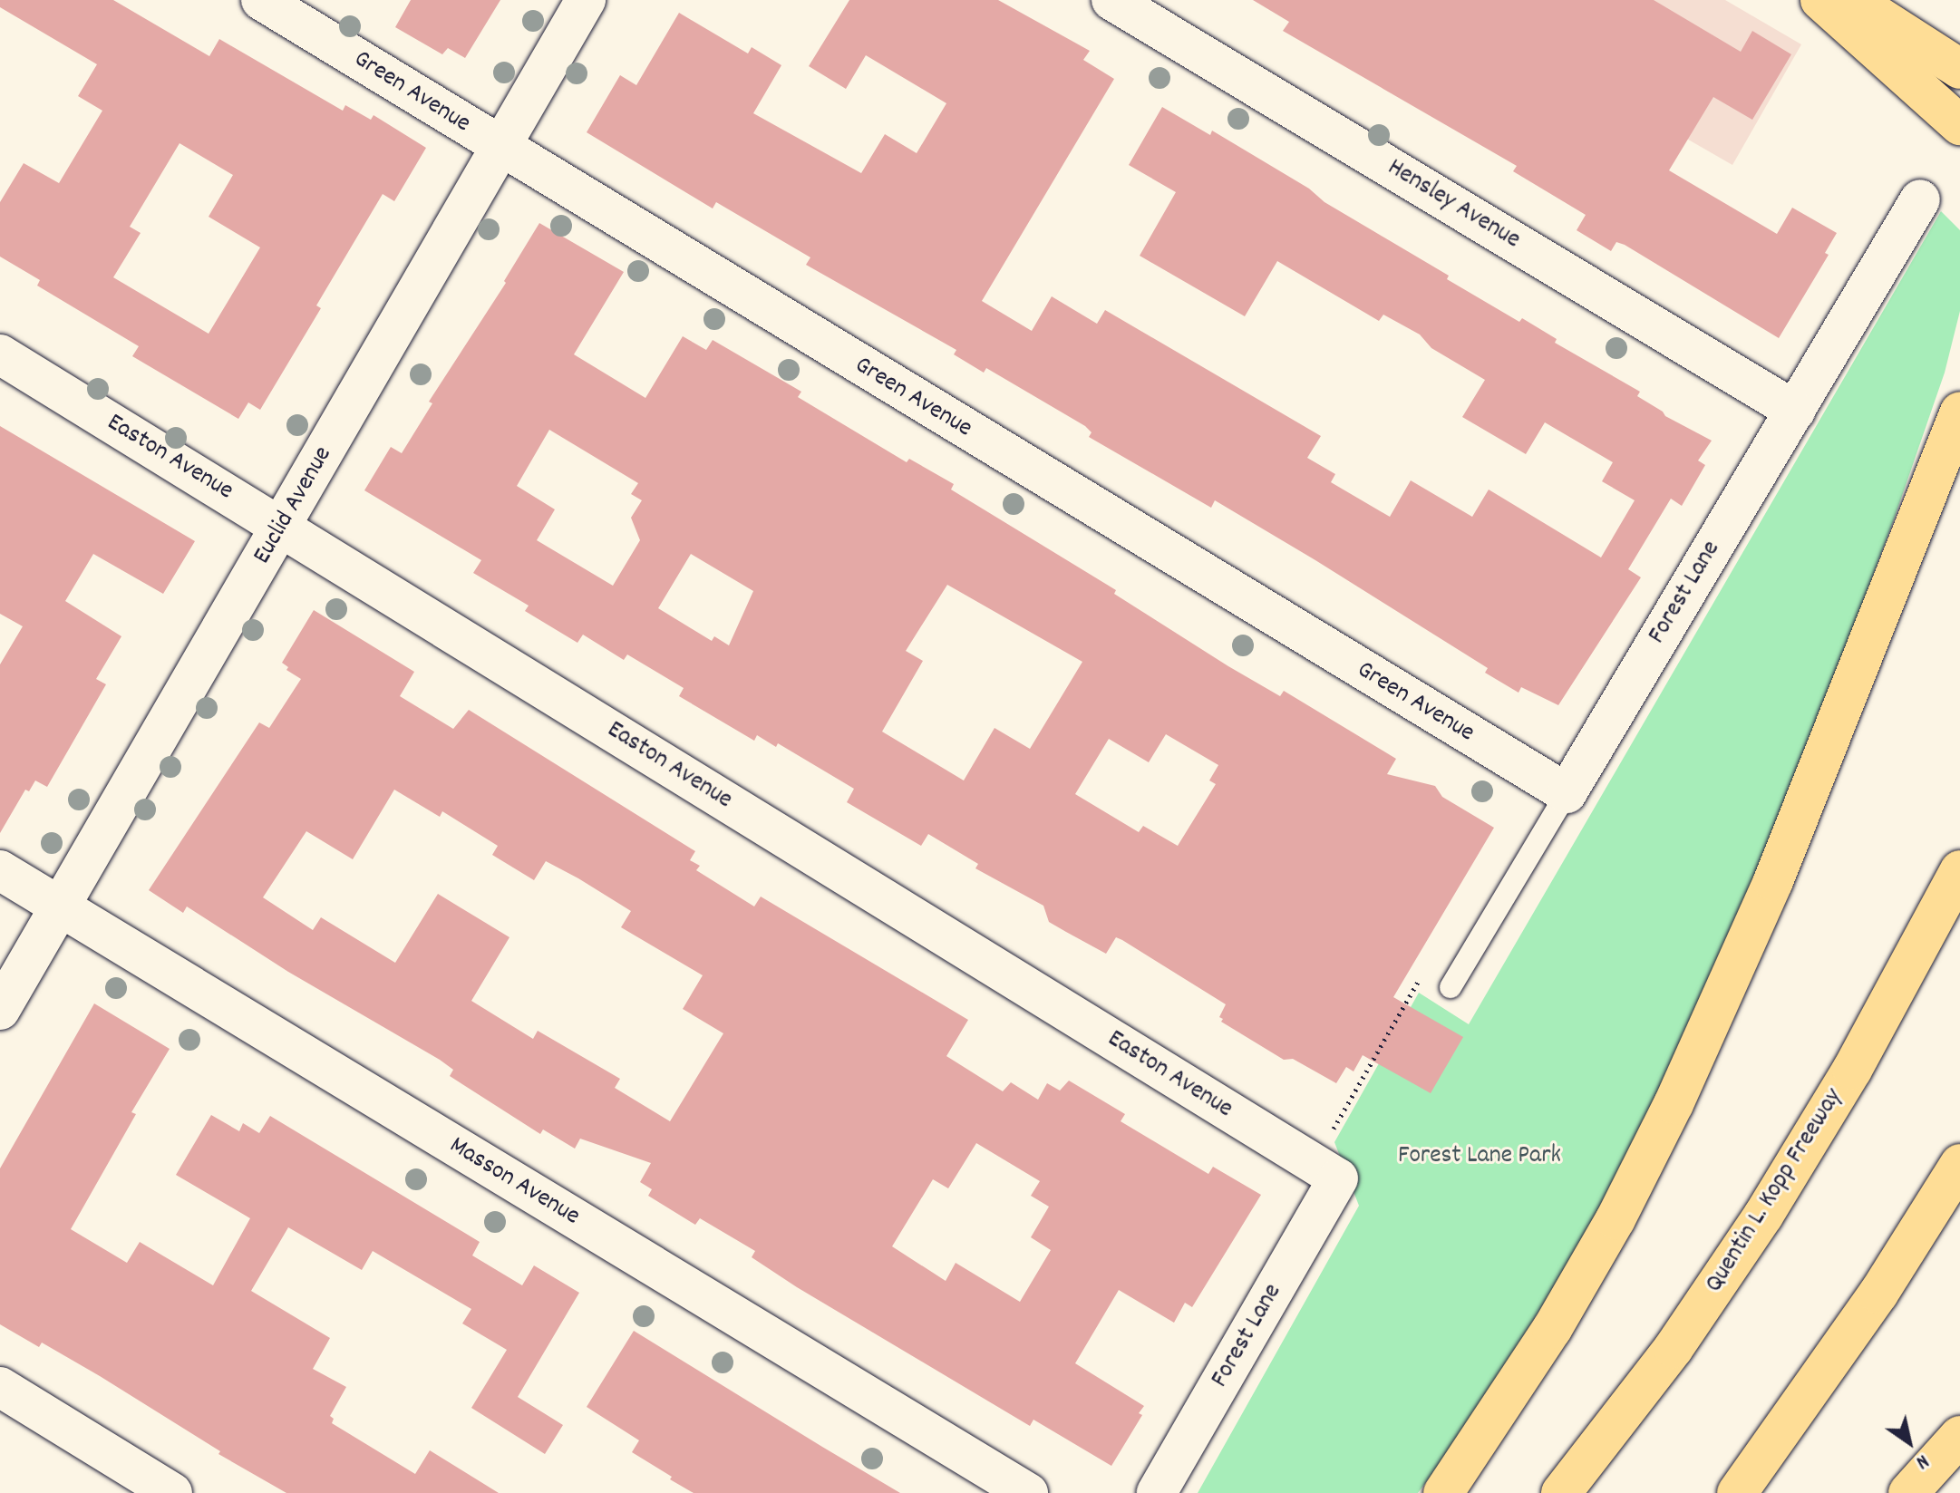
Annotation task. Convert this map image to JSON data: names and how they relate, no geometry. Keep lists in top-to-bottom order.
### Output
{
  "streets": {
    "main road": ["Quentin L. Kopp Freeway"],
    "street": [
      "Green Avenue",
      "Hensley Avenue",
      "Easton Avenue",
      "Euclid Avenue",
      "Forest Lane",
      "Masson Avenue"
    ]
  },
  "crossings": [
    ["Green Avenue", "Euclid Avenue"],
    ["Green Avenue", "Forest Lane"],
    ["Hensley Avenue", "Forest Lane"],
    ["Easton Avenue", "Euclid Avenue"],
    ["Easton Avenue", "Forest Lane"],
    ["Euclid Avenue", "Masson Avenue"]
  ],
  "parks": ["Forest Lane Park"],
  "north": "bottom right"
}
